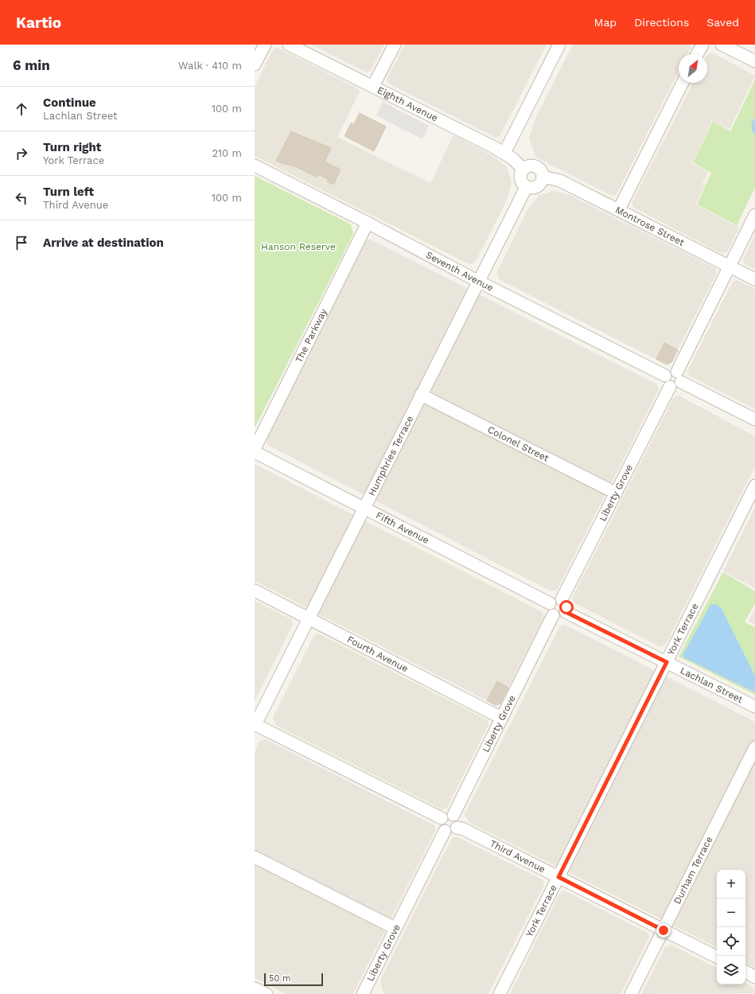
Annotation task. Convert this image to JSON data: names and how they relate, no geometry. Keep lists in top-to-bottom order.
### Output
{
  "streets": {
    "street": [
      "Eighth Avenue",
      "Montrose Street",
      "Seventh Avenue",
      "The Parkway",
      "Colonel Street",
      "Humphries Terrace",
      "Liberty Grove",
      "Fifth Avenue",
      "York Terrace",
      "Fourth Avenue",
      "Lachlan Street",
      "Third Avenue",
      "Durham Terrace"
    ]
  },
  "crossings": [
    ["Eighth Avenue", "Montrose Street"],
    ["Eighth Avenue", "Humphries Terrace"],
    ["Montrose Street", "Humphries Terrace"],
    ["Seventh Avenue", "The Parkway"],
    ["Seventh Avenue", "Humphries Terrace"],
    ["Seventh Avenue", "Liberty Grove"],
    ["Colonel Street", "Humphries Terrace"],
    ["Colonel Street", "Liberty Grove"],
    ["Humphries Terrace", "Fifth Avenue"],
    ["Humphries Terrace", "Fourth Avenue"],
    ["Liberty Grove", "Fifth Avenue"],
    ["Liberty Grove", "Fourth Avenue"],
    ["Liberty Grove", "Lachlan Street"],
    ["Liberty Grove", "Third Avenue"],
    ["Fifth Avenue", "Lachlan Street"],
    ["York Terrace", "Lachlan Street"],
    ["York Terrace", "Third Avenue"],
    ["Third Avenue", "Durham Terrace"]
  ],
  "parks": ["Hanson Reserve"],
  "scale_bar": "50 m",
  "north": "top right",
  "page": {
    "header": "Kartio",
    "nav": ["Map", "Directions", "Saved"],
    "heading": ["6 min", "Walk · 410 m"],
    "list": [
      ["Continue", "Lachlan Street", "100 m"],
      ["Turn right", "York Terrace", "210 m"],
      ["Turn left", "Third Avenue", "100 m"],
      "Arrive at destination"
    ],
    "map_buttons": ["+", "−"],
    "scale": "50 m"
  }
}
